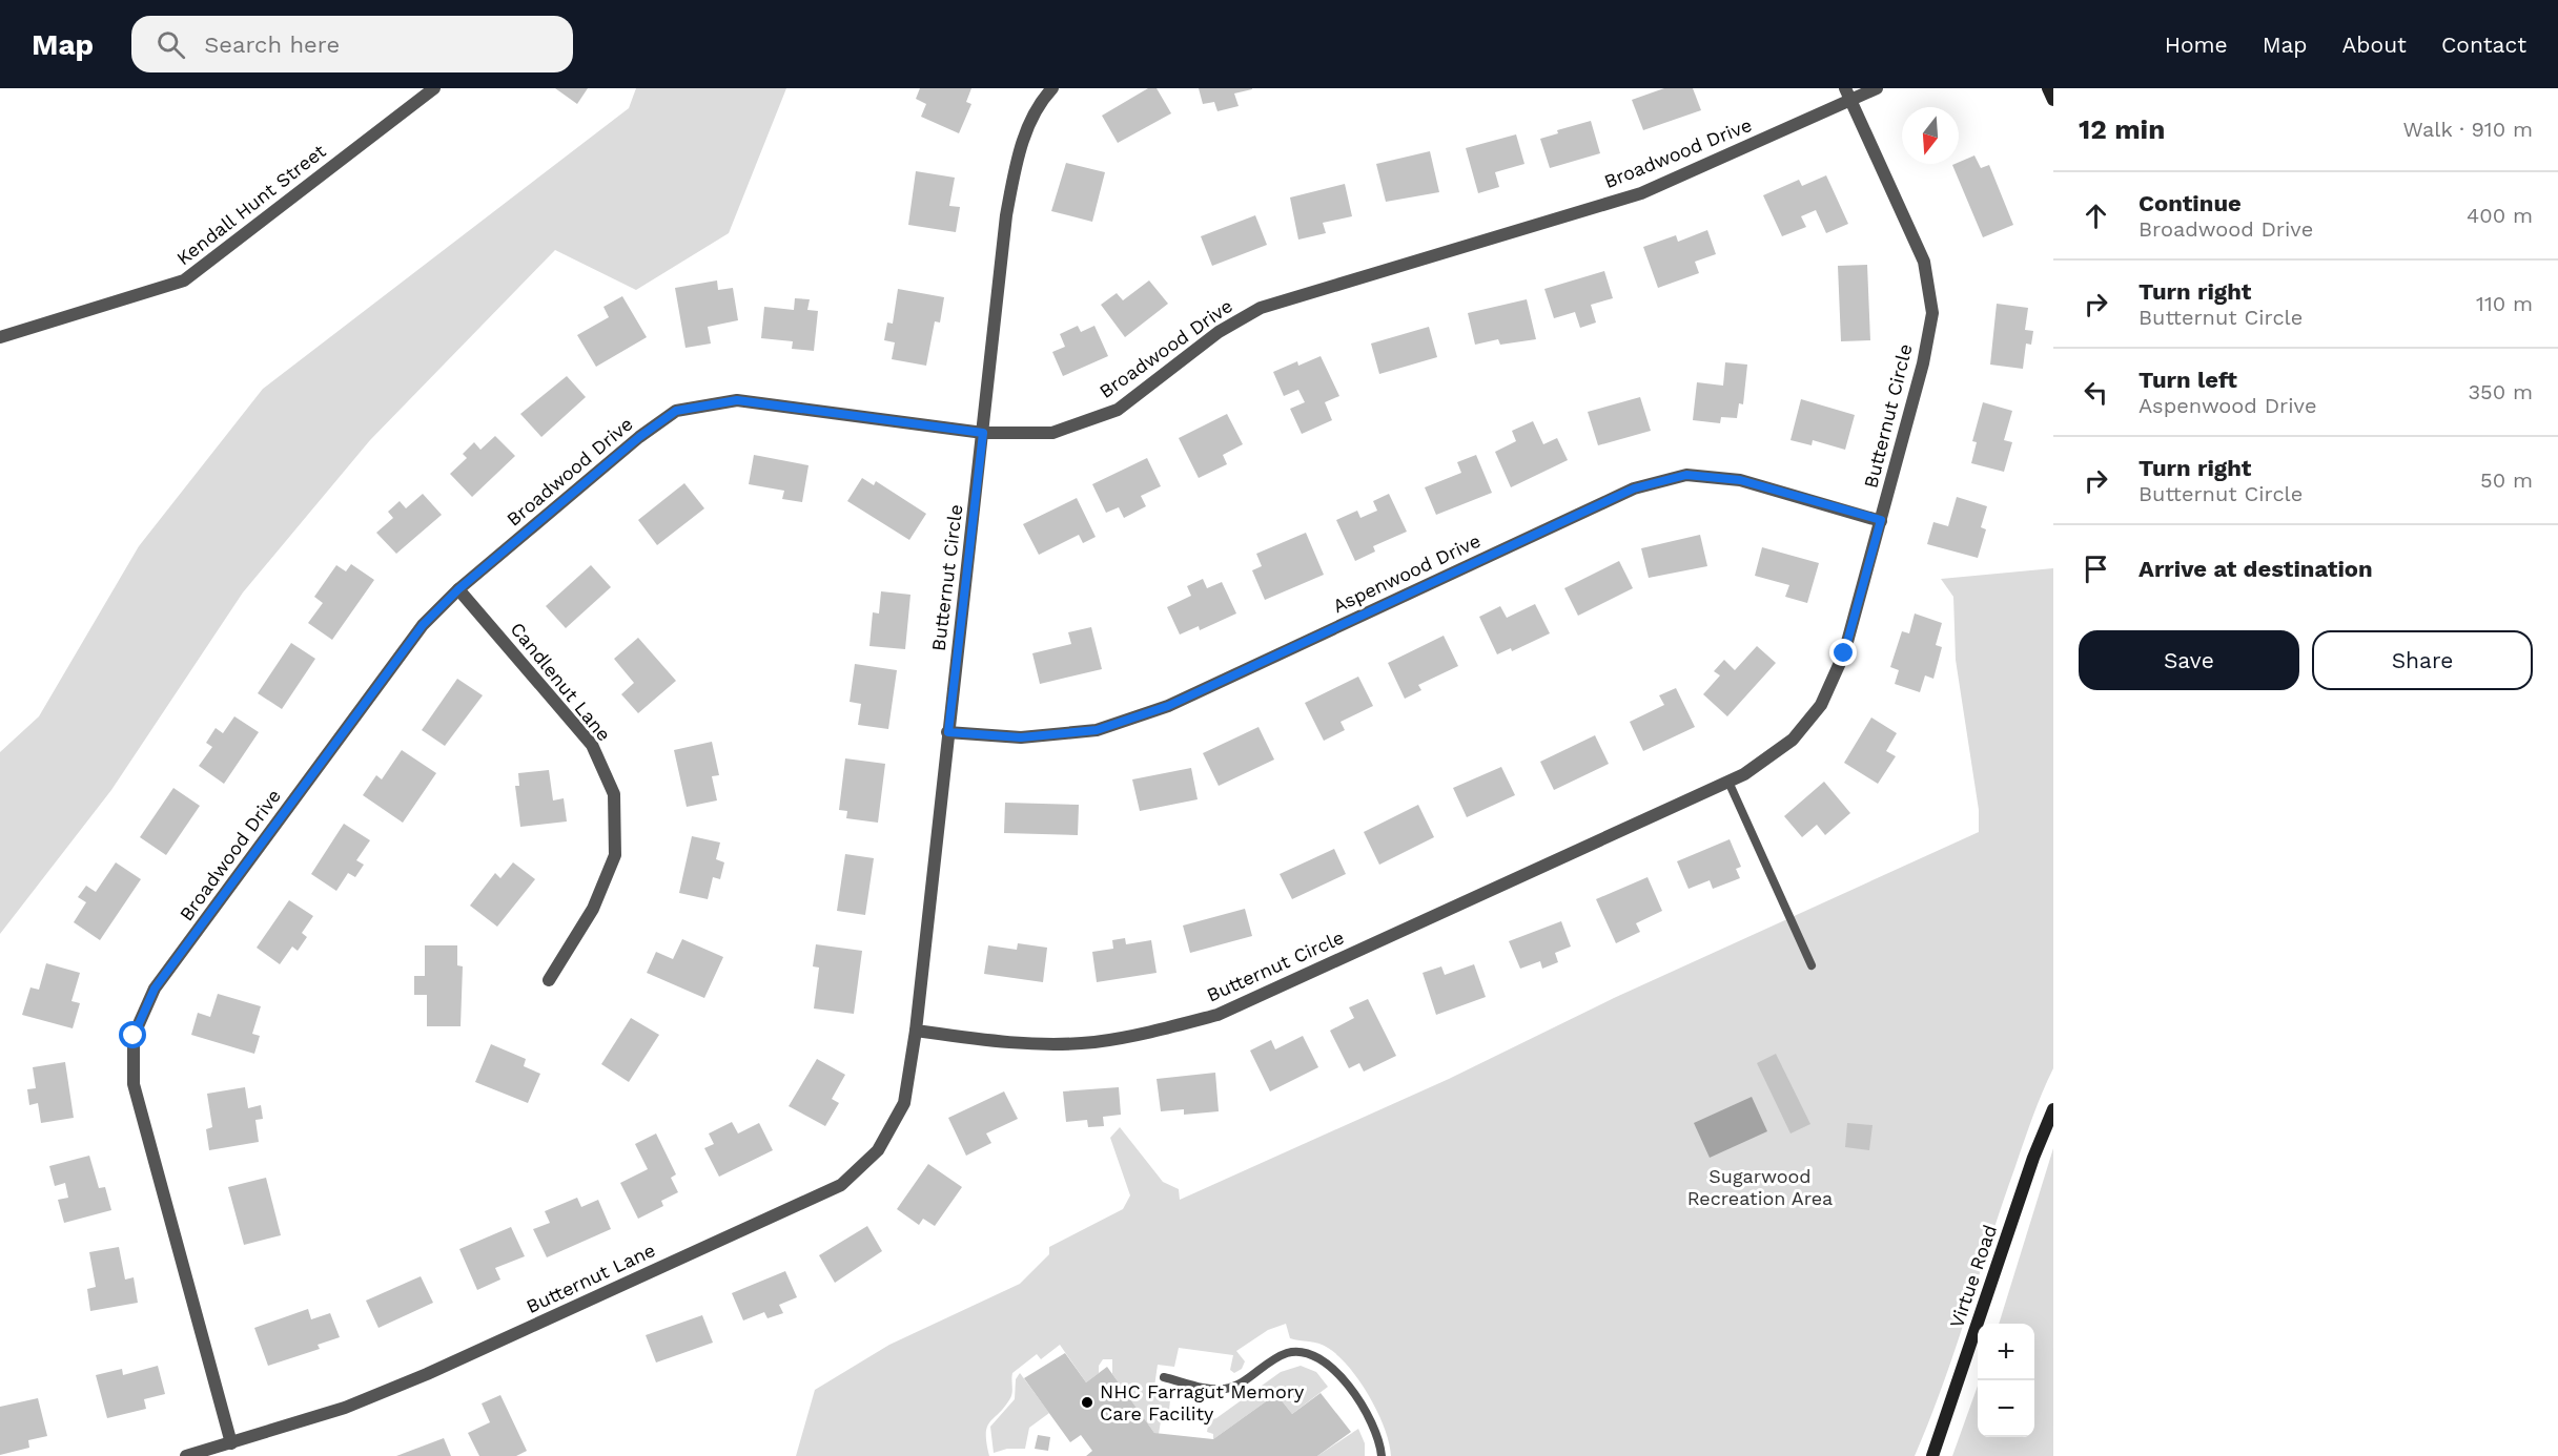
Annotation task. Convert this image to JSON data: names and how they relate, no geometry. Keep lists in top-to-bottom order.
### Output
{
  "streets": {
    "street": [
      "Broadwood Drive",
      "Kendall Hunt Street",
      "Butternut Circle",
      "Aspenwood Drive",
      "Candlenut Lane",
      "Virtue Road",
      "Butternut Lane"
    ]
  },
  "crossings": [
    ["Broadwood Drive", "Butternut Circle"],
    ["Broadwood Drive", "Candlenut Lane"],
    ["Broadwood Drive", "Butternut Lane"],
    ["Butternut Circle", "Aspenwood Drive"],
    ["Butternut Circle", "Butternut Lane"]
  ],
  "parks": ["Sugarwood Recreation Area"],
  "places": ["NHC Farragut Memory Care Facility"],
  "north": "bottom",
  "page": {
    "header": "Map",
    "search": "Search here",
    "nav": [
      "Home",
      "Map",
      "About",
      "Contact"
    ],
    "heading": ["12 min", "Walk · 910 m"],
    "list": [
      ["Continue", "Broadwood Drive", "400 m"],
      ["Turn right", "Butternut Circle", "110 m"],
      ["Turn left", "Aspenwood Drive", "350 m"],
      ["Turn right", "Butternut Circle", "50 m"],
      "Arrive at destination"
    ],
    "buttons": ["Save", "Share"],
    "map_buttons": ["+", "−"]
  }
}
